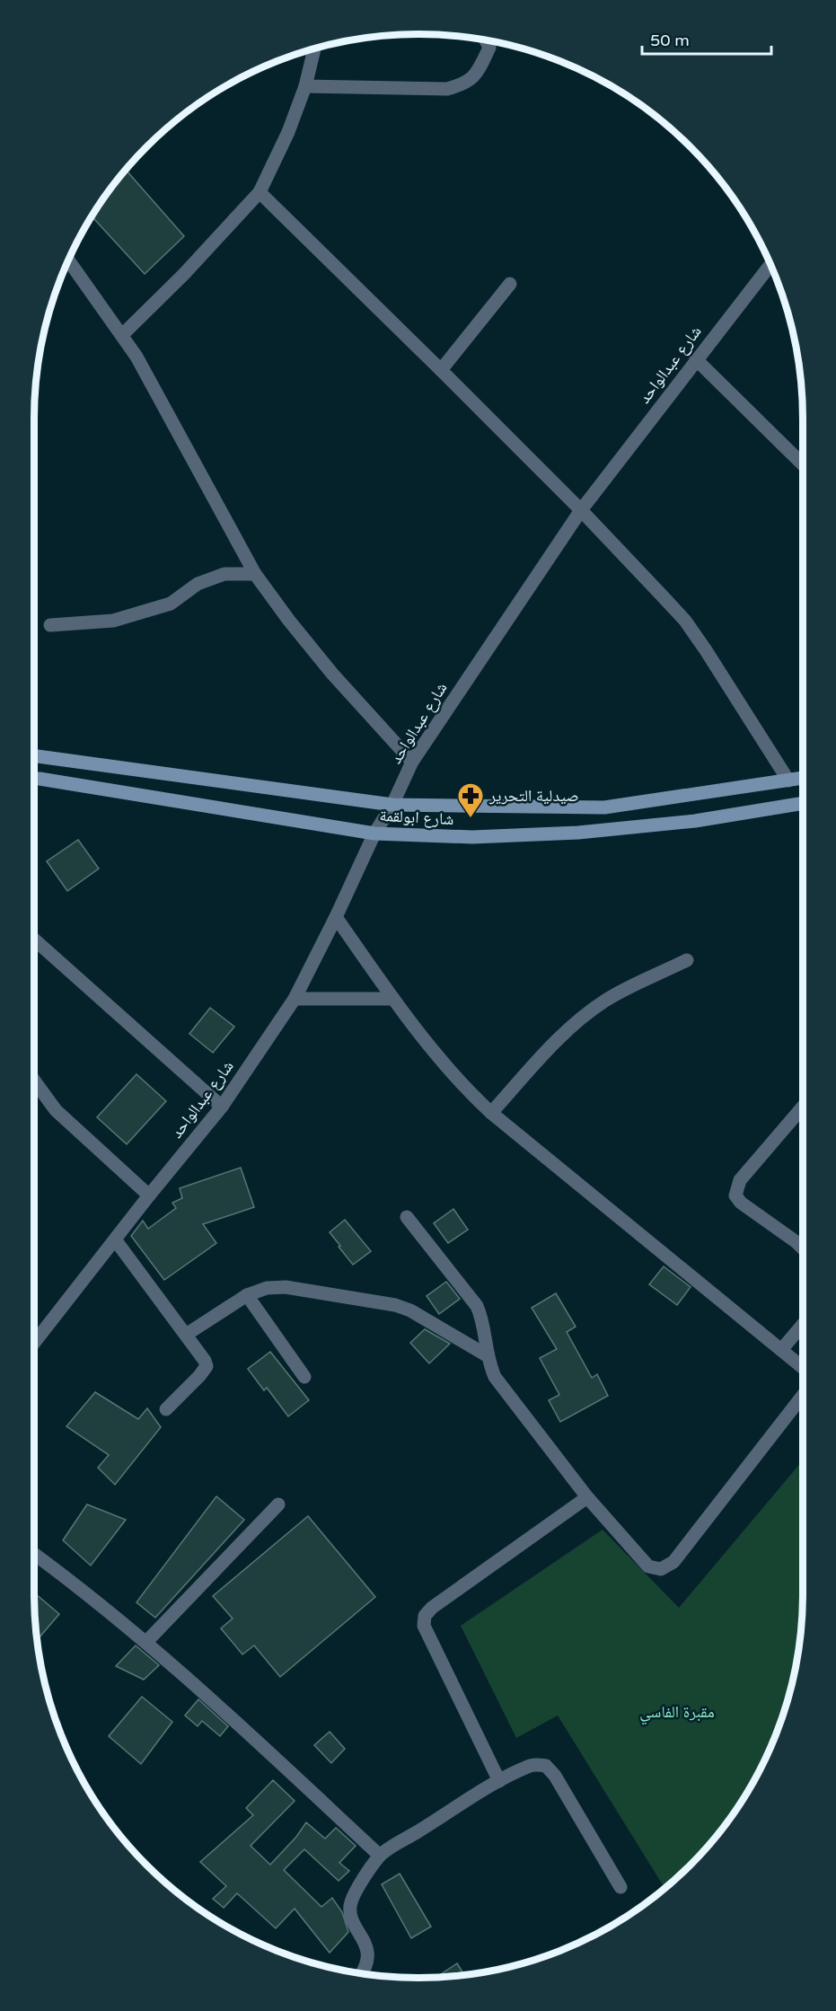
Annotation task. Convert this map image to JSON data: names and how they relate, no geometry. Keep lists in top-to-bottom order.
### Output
{
  "streets": {
    "street": ["شارع عبدالواحد", "شارع ابولقمة"]
  },
  "crossings": [
    ["شارع عبدالواحد", "شارع ابولقمة"]
  ],
  "parks": ["مقبرة الفاسي"],
  "places": {
    "pharmacy": ["صيدلية التحرير"]
  },
  "scale_bar": "50 m"
}
